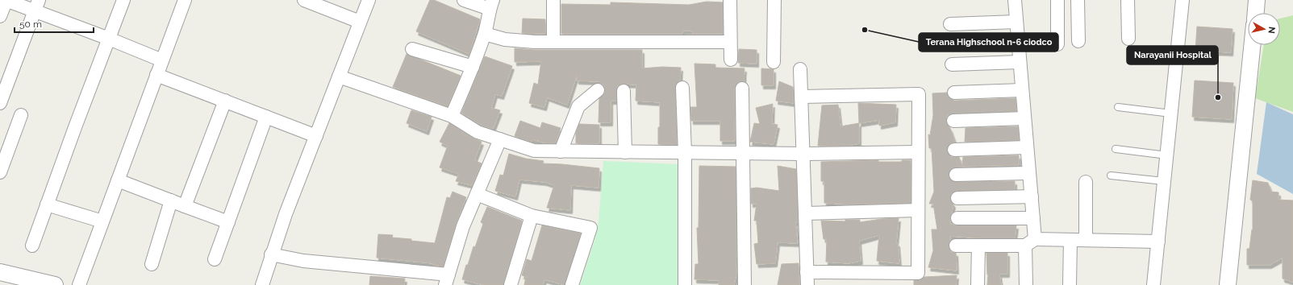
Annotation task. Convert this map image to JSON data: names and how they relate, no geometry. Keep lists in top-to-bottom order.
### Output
{
  "places": ["Terana Highschool n-6 ciodco", "Narayanii Hospital"],
  "scale_bar": "50 m",
  "north": "right"
}
